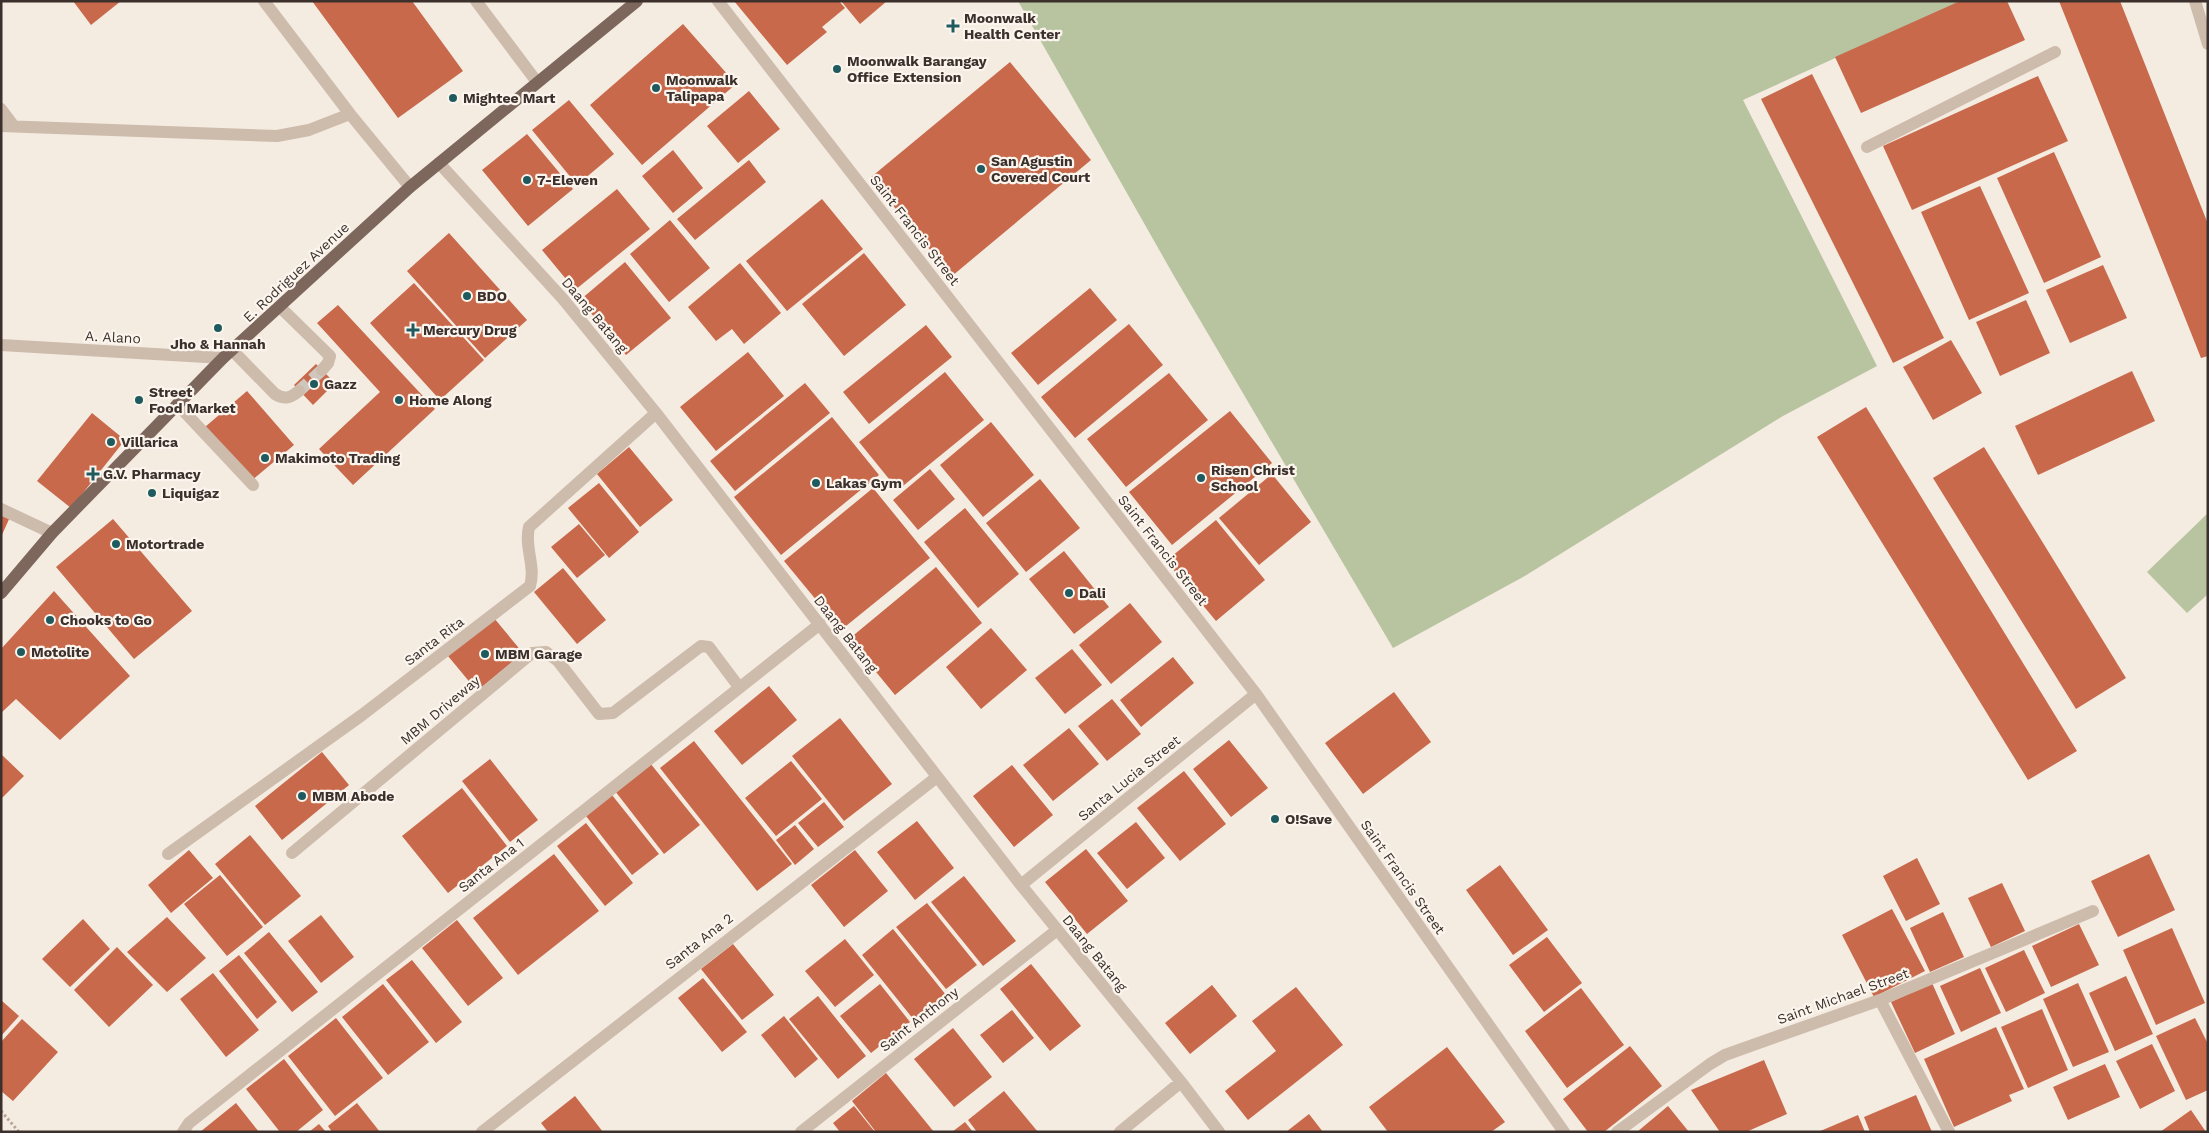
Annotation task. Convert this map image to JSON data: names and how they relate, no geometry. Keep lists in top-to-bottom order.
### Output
{
  "streets": {
    "main road": ["E. Rodriguez Avenue"],
    "street": [
      "Saint Francis Street",
      "Daang Batang",
      "A. Alano",
      "Santa Rita",
      "MBM Driveway",
      "Santa Lucia Street",
      "Santa Ana 1",
      "Santa Ana 2",
      "Saint Michael Street",
      "Saint Anthony"
    ]
  },
  "crossings": [
    ["Saint Francis Street", "Santa Lucia Street"],
    ["E. Rodriguez Avenue", "Daang Batang"],
    ["E. Rodriguez Avenue", "A. Alano"],
    ["Daang Batang", "Santa Rita"],
    ["Daang Batang", "Santa Lucia Street"],
    ["Daang Batang", "Santa Ana 1"],
    ["Daang Batang", "Santa Ana 2"],
    ["Daang Batang", "Saint Anthony"],
    ["MBM Driveway", "Santa Ana 1"]
  ],
  "places": {
    "health": ["Moonwalk Health Center", "Mercury Drug", "G.V. Pharmacy"],
    "other": [
      "Moonwalk Barangay Office Extension",
      "Moonwalk Talipapa",
      "Mightee Mart",
      "San Agustin Covered Court",
      "7-Eleven",
      "BDO",
      "Jho & Hannah",
      "Gazz",
      "Street Food Market",
      "Home Along",
      "Villarica",
      "Makimoto Trading",
      "Risen Christ School",
      "Lakas Gym",
      "Liquigaz",
      "Motortrade",
      "Dali",
      "Chooks to Go",
      "Motolite",
      "MBM Garage",
      "MBM Abode",
      "O!Save"
    ]
  }
}
